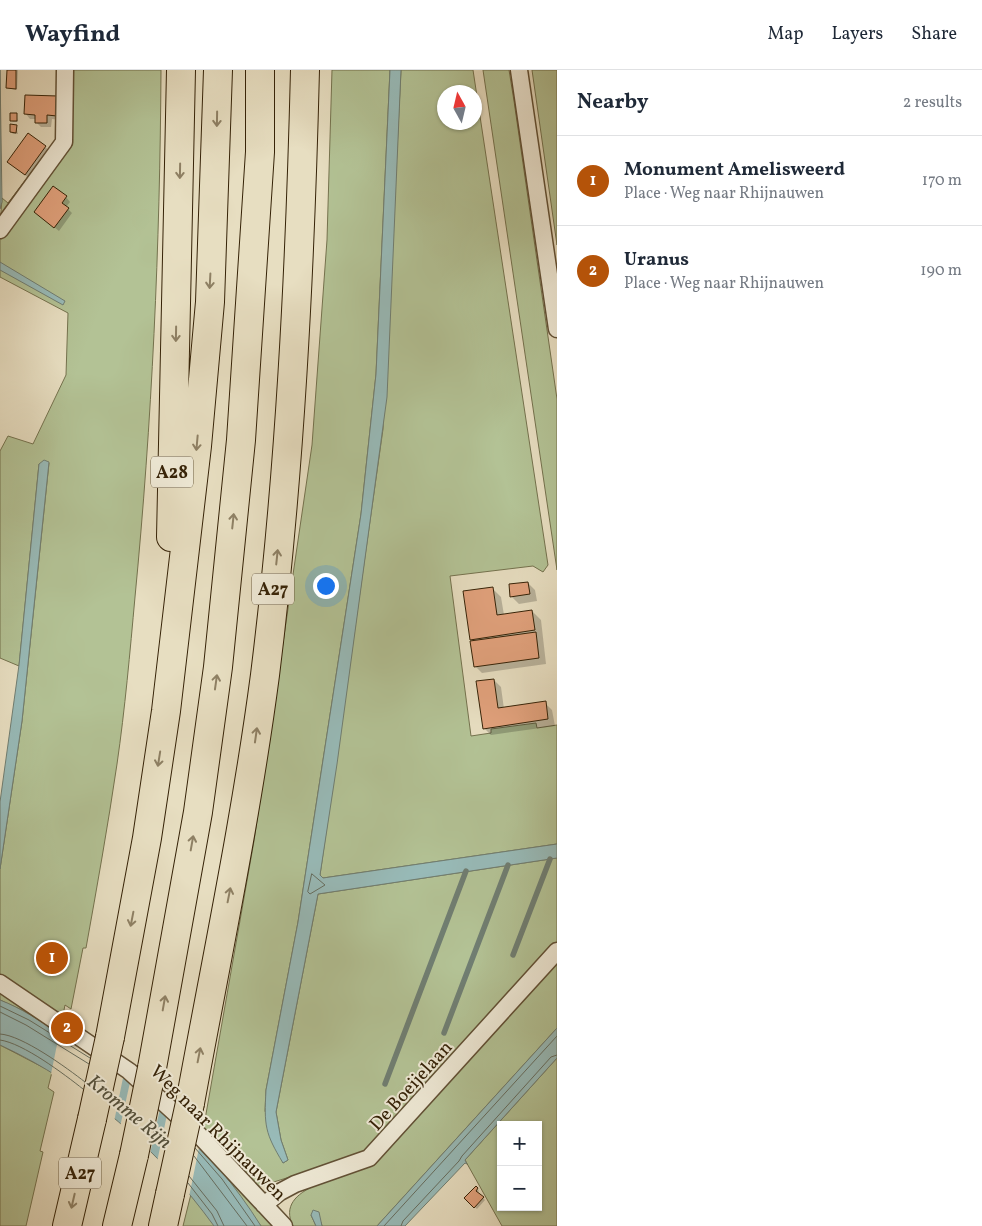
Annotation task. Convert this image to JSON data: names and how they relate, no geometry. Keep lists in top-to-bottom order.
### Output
{
  "streets": {
    "highway": ["A28", "A27"],
    "street": ["De Boeijelaan", "Weg naar Rhijnauwen"]
  },
  "crossings": [
    ["A28", "A27"],
    ["De Boeijelaan", "Weg naar Rhijnauwen"]
  ],
  "water": ["Kromme Rijn"],
  "north": "top",
  "page": {
    "header": "Wayfind",
    "nav": ["Map", "Layers", "Share"],
    "heading": ["Nearby", "2 results"],
    "list": [
      {
        "mark": "1",
        "name": "Monument Amelisweerd",
        "note": "Place · Weg naar Rhijnauwen",
        "value": "170 m"
      },
      {
        "mark": "2",
        "name": "Uranus",
        "note": "Place · Weg naar Rhijnauwen",
        "value": "190 m"
      }
    ],
    "pins": ["1", "2"],
    "map_buttons": ["+", "−"]
  }
}
